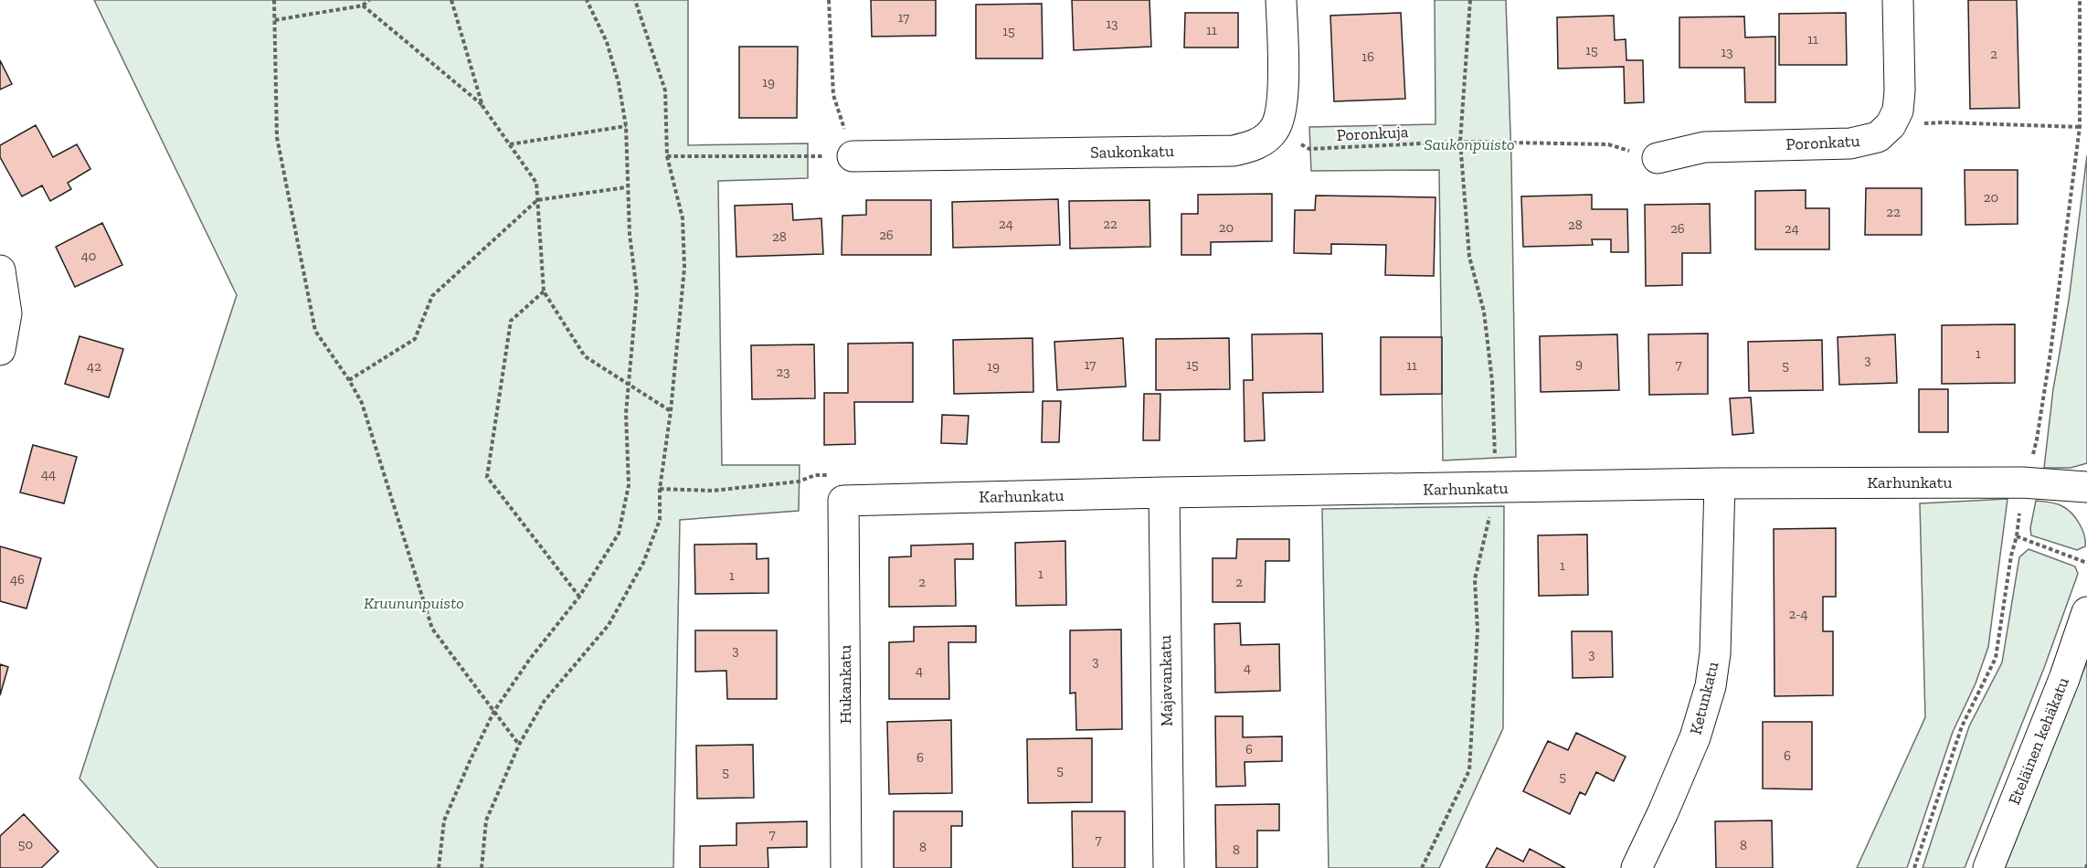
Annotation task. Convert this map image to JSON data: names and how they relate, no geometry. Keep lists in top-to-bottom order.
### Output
{
  "streets": {
    "street": [
      "Poronkatu",
      "Saukonkatu",
      "Karhunkatu",
      "Majavankatu",
      "Hukankatu",
      "Ketunkatu",
      "Eteläinen kehäkatu"
    ],
    "path": ["Poronkuja"]
  },
  "crossings": [
    ["Poronkuja", "Saukonkatu"],
    ["Karhunkatu", "Majavankatu"],
    ["Karhunkatu", "Hukankatu"],
    ["Karhunkatu", "Ketunkatu"]
  ],
  "parks": ["Saukonpuisto", "Kruununpuisto"],
  "house_numbers": [
    "17",
    "13",
    "11",
    "15",
    "11",
    "15",
    "13",
    "2",
    "16",
    "19",
    "20",
    "22",
    "24",
    "22",
    "28",
    "20",
    "26",
    "24",
    "26",
    "28",
    "40",
    "1",
    "3",
    "9",
    "17",
    "15",
    "7",
    "11",
    "5",
    "42",
    "19",
    "23",
    "44",
    "1",
    "1",
    "1",
    "46",
    "2",
    "2",
    "2-4",
    "3",
    "3",
    "3",
    "4",
    "4",
    "6",
    "6",
    "6",
    "5",
    "5",
    "5",
    "7",
    "7",
    "50",
    "8",
    "8",
    "8"
  ]
}
